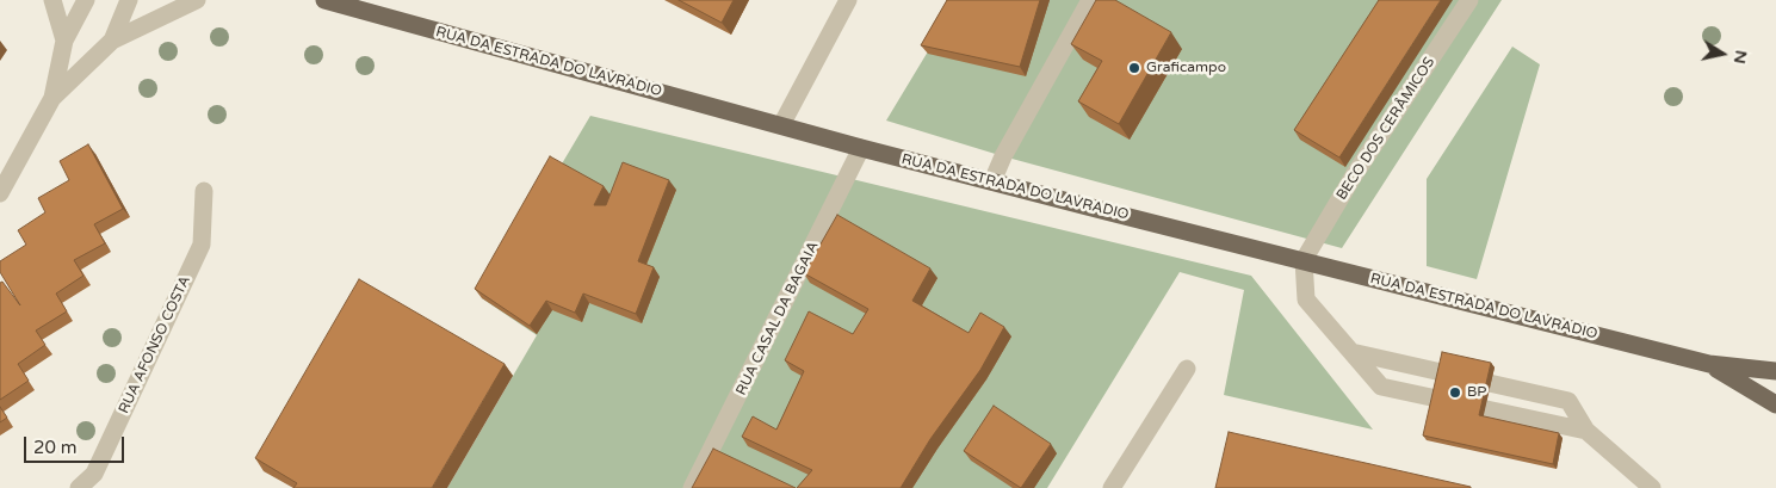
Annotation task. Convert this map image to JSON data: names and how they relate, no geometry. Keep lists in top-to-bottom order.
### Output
{
  "streets": {
    "main road": ["RUA DA ESTRADA DO LAVRADIO"],
    "street": ["BECO DOS CERÂMICOS", "RUA CASAL DA BAGAIA", "RUA AFONSO COSTA"]
  },
  "crossings": [
    ["RUA DA ESTRADA DO LAVRADIO", "BECO DOS CERÂMICOS"],
    ["RUA DA ESTRADA DO LAVRADIO", "RUA CASAL DA BAGAIA"]
  ],
  "places": ["Graficampo", "BP"],
  "scale_bar": "20 m",
  "north": "right"
}
